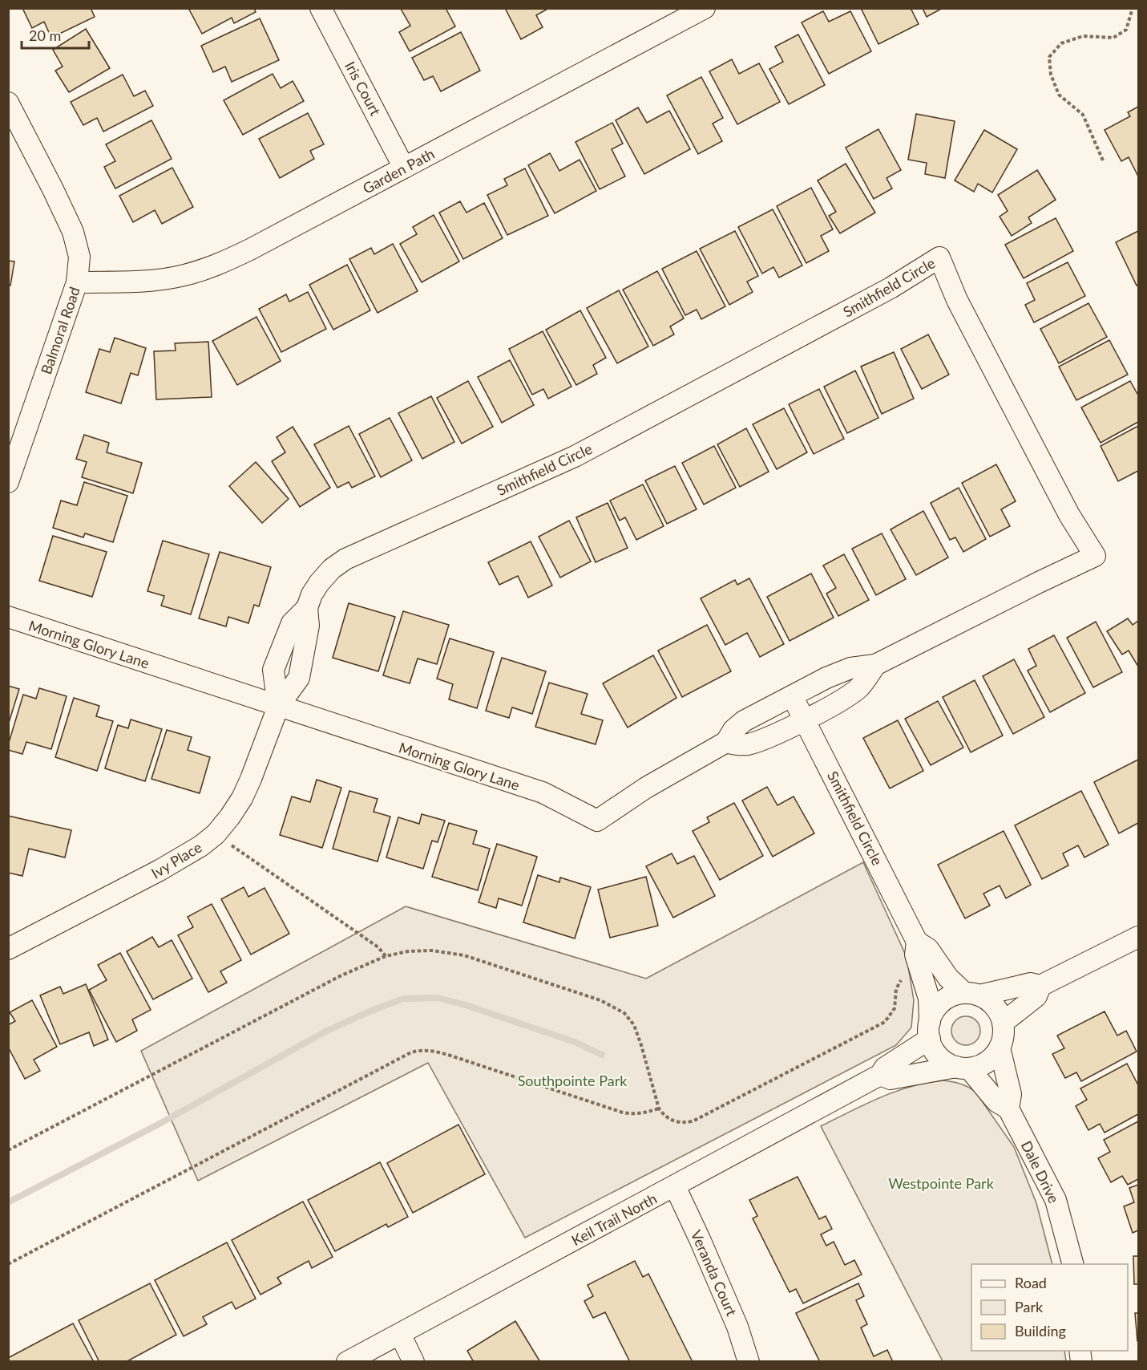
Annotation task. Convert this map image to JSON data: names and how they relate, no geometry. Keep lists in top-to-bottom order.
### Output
{
  "streets": {
    "street": [
      "Iris Court",
      "Garden Path",
      "Smithfield Circle",
      "Balmoral Road",
      "Morning Glory Lane",
      "Ivy Place",
      "Dale Drive",
      "Keil Trail North",
      "Veranda Court"
    ]
  },
  "crossings": [
    ["Iris Court", "Garden Path"],
    ["Garden Path", "Balmoral Road"],
    ["Smithfield Circle", "Morning Glory Lane"],
    ["Smithfield Circle", "Ivy Place"],
    ["Smithfield Circle", "Dale Drive"],
    ["Smithfield Circle", "Keil Trail North"],
    ["Morning Glory Lane", "Ivy Place"],
    ["Dale Drive", "Keil Trail North"],
    ["Keil Trail North", "Veranda Court"]
  ],
  "parks": ["Southpointe Park", "Westpointe Park"],
  "legend": ["Road", "Park", "Building"],
  "scale_bar": "20 m"
}
